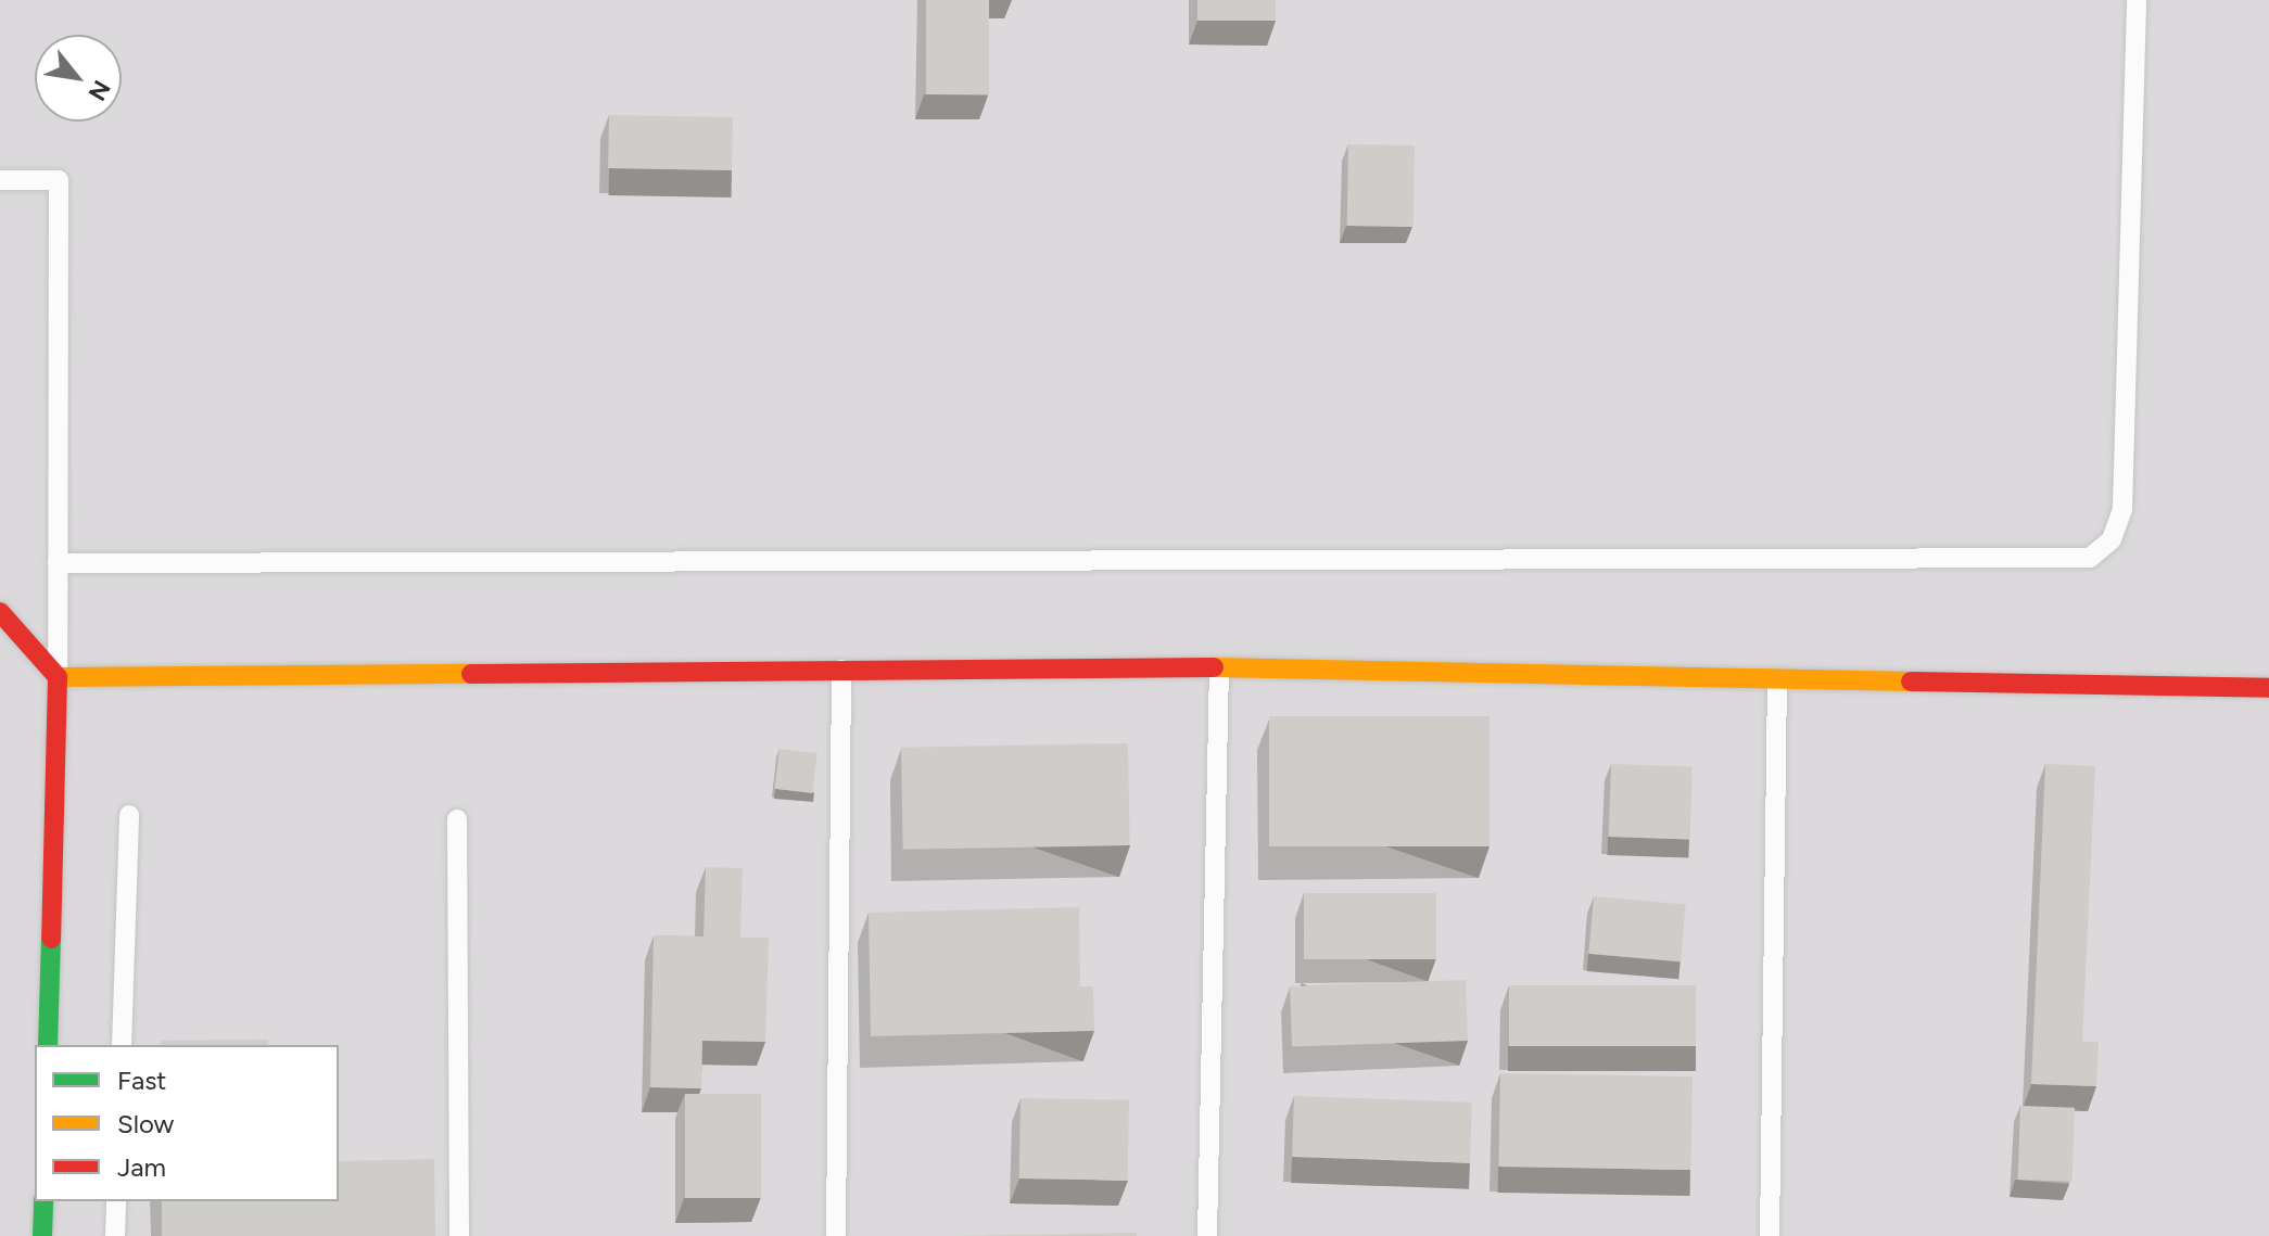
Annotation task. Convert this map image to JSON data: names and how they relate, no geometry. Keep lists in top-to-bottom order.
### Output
{
  "legend": ["Fast", "Slow", "Jam"],
  "north": "bottom right"
}
